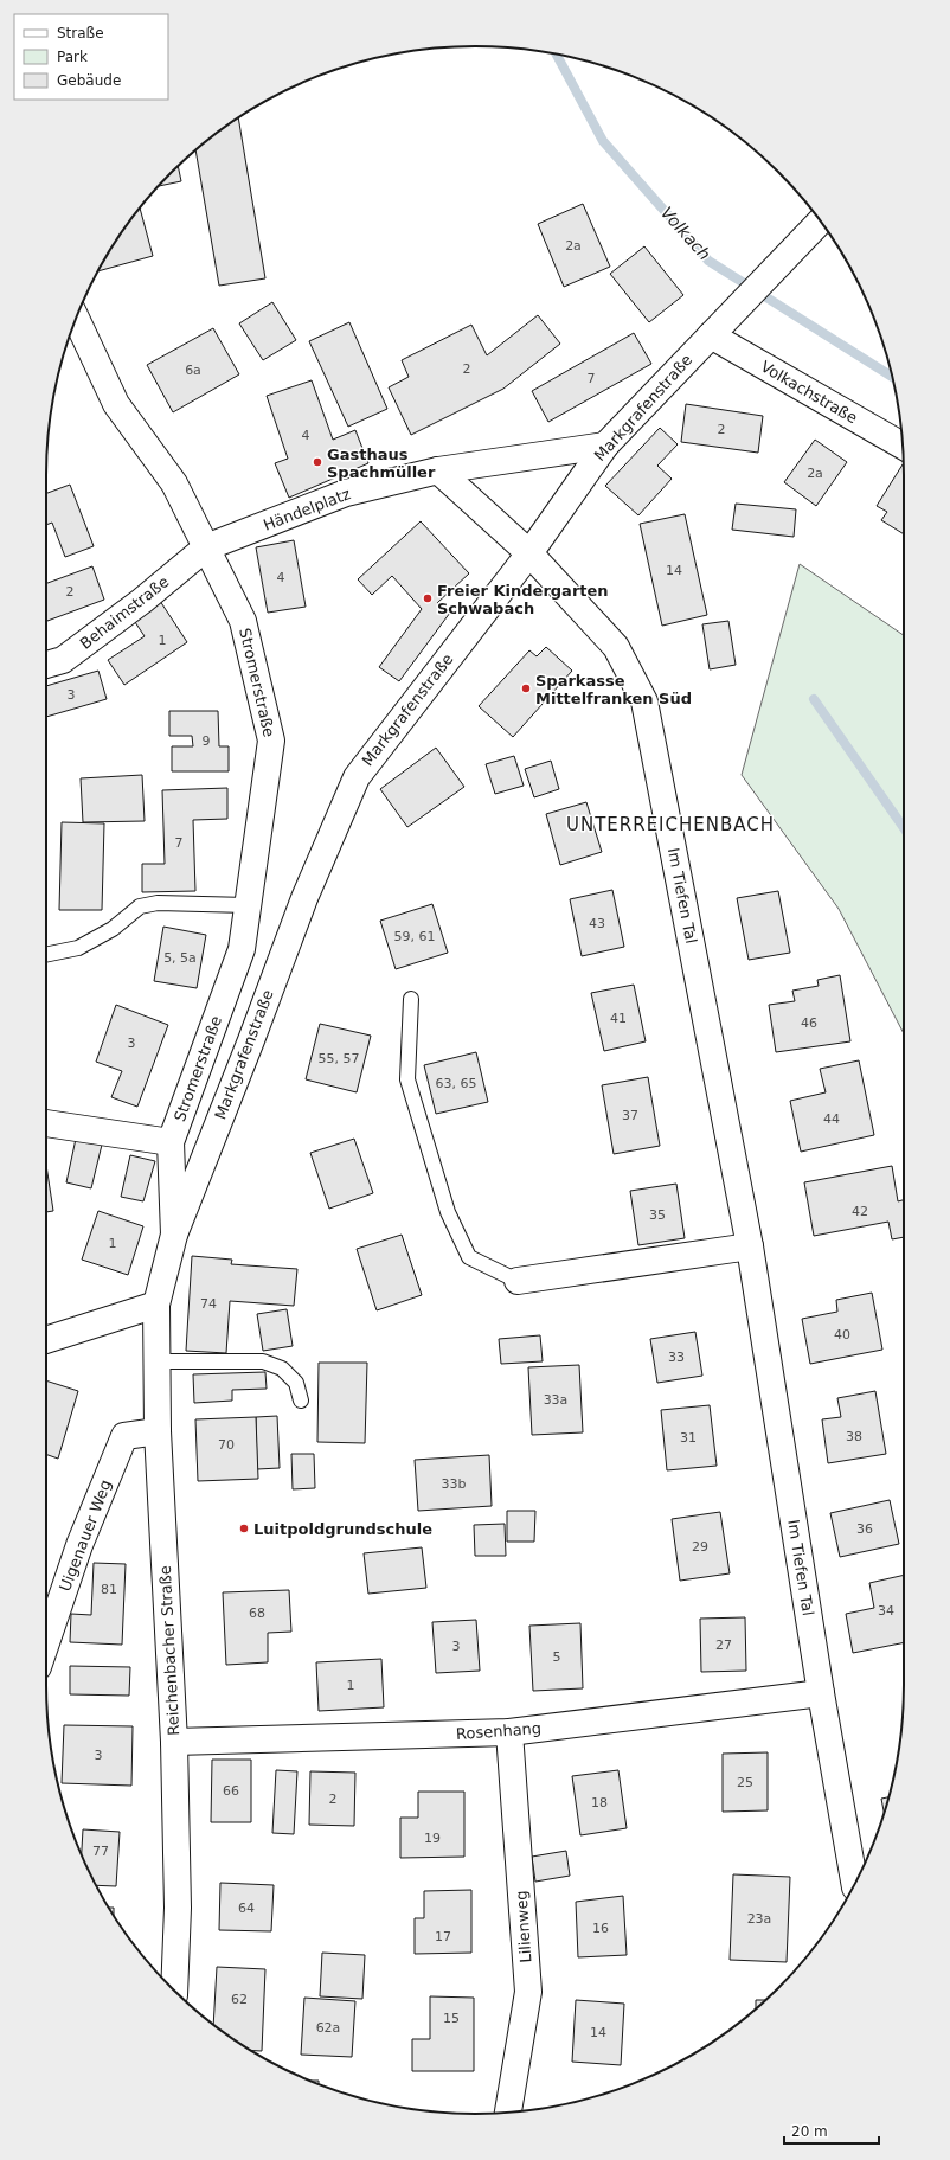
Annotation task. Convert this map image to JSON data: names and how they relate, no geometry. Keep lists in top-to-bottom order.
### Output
{
  "streets": {
    "street": [
      "Volkachstraße",
      "Markgrafenstraße",
      "Händelplatz",
      "Behaimstraße",
      "Stromerstraße",
      "Im Tiefen Tal",
      "Uigenauer Weg",
      "Reichenbacher Straße",
      "Rosenhang",
      "Lilienweg"
    ]
  },
  "crossings": [
    ["Volkachstraße", "Markgrafenstraße"],
    ["Markgrafenstraße", "Händelplatz"],
    ["Markgrafenstraße", "Stromerstraße"],
    ["Markgrafenstraße", "Im Tiefen Tal"],
    ["Markgrafenstraße", "Reichenbacher Straße"],
    ["Händelplatz", "Behaimstraße"],
    ["Händelplatz", "Stromerstraße"],
    ["Behaimstraße", "Stromerstraße"],
    ["Im Tiefen Tal", "Rosenhang"],
    ["Uigenauer Weg", "Reichenbacher Straße"],
    ["Reichenbacher Straße", "Rosenhang"],
    ["Rosenhang", "Lilienweg"]
  ],
  "districts": ["UNTERREICHENBACH"],
  "water": ["Volkach"],
  "places": [
    "Gasthaus Spachmüller",
    "Freier Kindergarten Schwabach",
    "Sparkasse Mittelfranken Süd",
    "Luitpoldgrundschule"
  ],
  "house_numbers": [
    "2a",
    "2",
    "6a",
    "7",
    "2",
    "4",
    "2a",
    "14",
    "4",
    "2",
    "1",
    "3",
    "9",
    "7",
    "43",
    "59, 61",
    "5, 5a",
    "41",
    "46",
    "3",
    "55, 57",
    "63, 65",
    "37",
    "44",
    "42",
    "35",
    "1",
    "74",
    "40",
    "33",
    "33a",
    "38",
    "31",
    "70",
    "33b",
    "36",
    "29",
    "81",
    "34",
    "68",
    "27",
    "3",
    "5",
    "1",
    "3",
    "25",
    "66",
    "2",
    "18",
    "19",
    "77",
    "64",
    "23a",
    "16",
    "17",
    "62",
    "15",
    "62a",
    "14"
  ],
  "legend": ["Straße", "Park", "Gebäude"],
  "scale_bar": "20 m"
}
